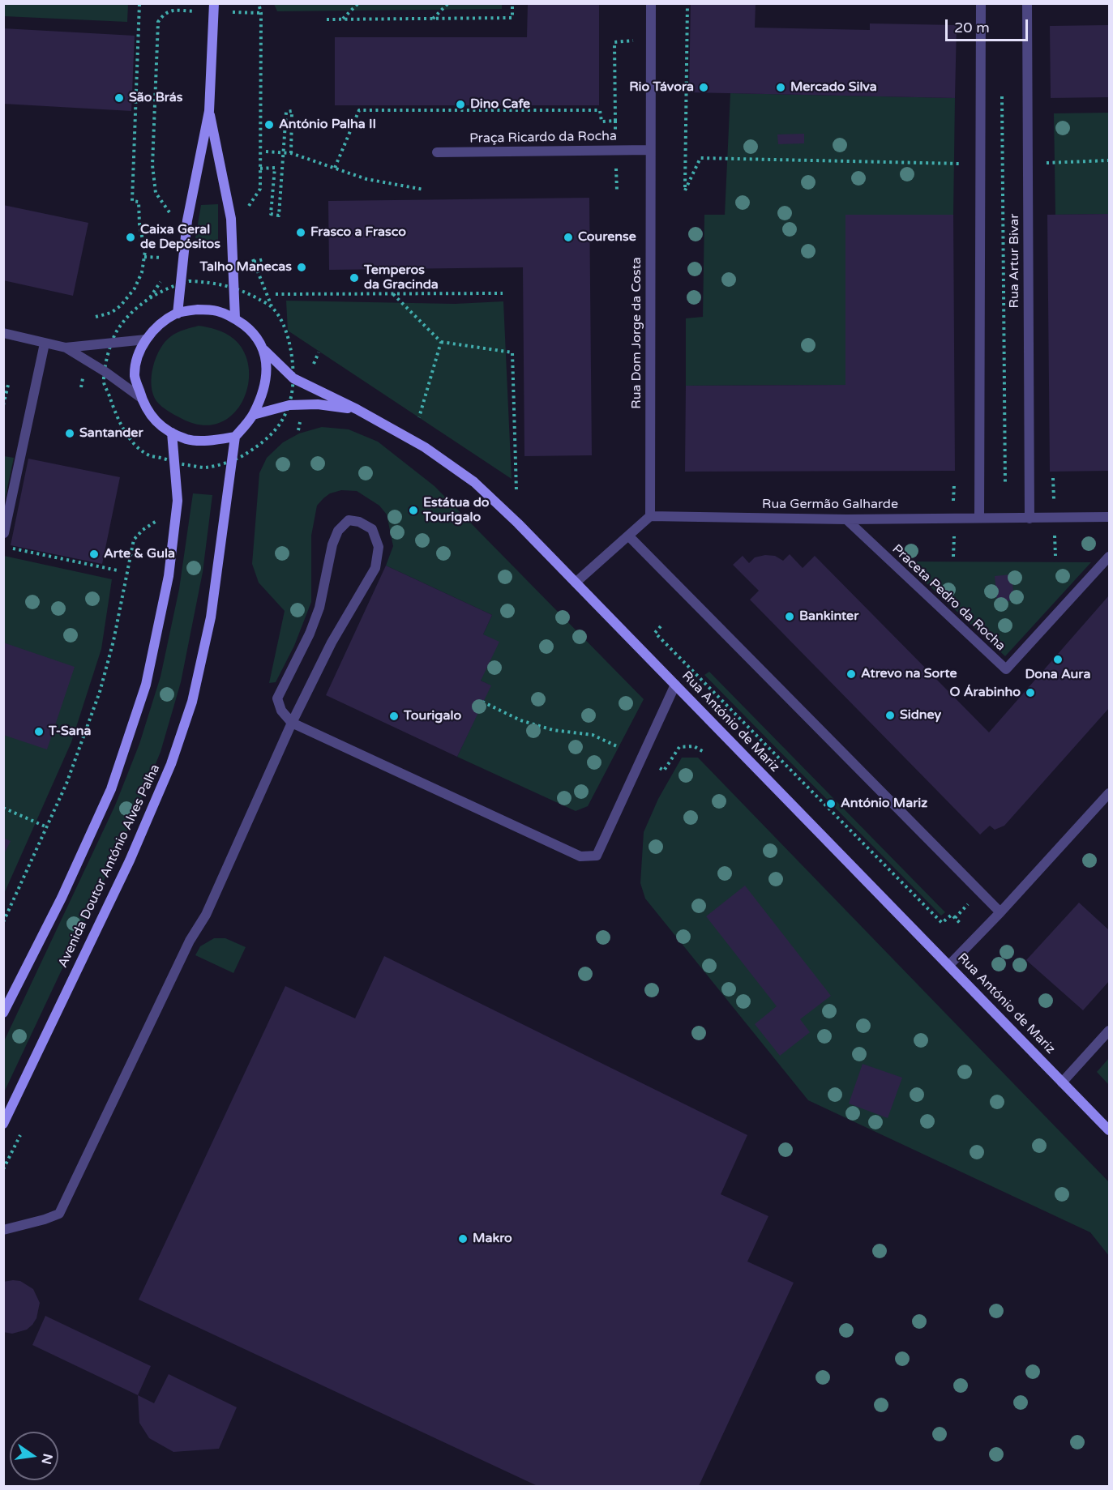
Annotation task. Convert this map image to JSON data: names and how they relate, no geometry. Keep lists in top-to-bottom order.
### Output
{
  "streets": {
    "street": [
      "Praça Ricardo da Rocha",
      "Rua Artur Bivar",
      "Rua Dom Jorge da Costa",
      "Rua Germão Galharde",
      "Praceta Pedro da Rocha",
      "Rua António de Mariz",
      "Avenida Doutor António Alves Palha"
    ]
  },
  "crossings": [
    ["Praça Ricardo da Rocha", "Rua Dom Jorge da Costa"],
    ["Rua Artur Bivar", "Rua Germão Galharde"],
    ["Rua Dom Jorge da Costa", "Rua Germão Galharde"],
    ["Rua Germão Galharde", "Praceta Pedro da Rocha"],
    ["Rua António de Mariz", "Avenida Doutor António Alves Palha"]
  ],
  "places": [
    "Rio Távora",
    "Mercado Silva",
    "São Brás",
    "Dino Cafe",
    "António Palha II",
    "Frasco a Frasco",
    "Caixa Geral de Depósitos",
    "Courense",
    "Talho Manecas",
    "Temperos da Gracinda",
    "Santander",
    "Estátua do Tourigalo",
    "Arte & Gula",
    "Bankinter",
    "Dona Aura",
    "Atrevo na Sorte",
    "O Árabinho",
    "Sidney",
    "Tourigalo",
    "T-Sana",
    "António Mariz",
    "Makro"
  ],
  "scale_bar": "20 m",
  "north": "right"
}
